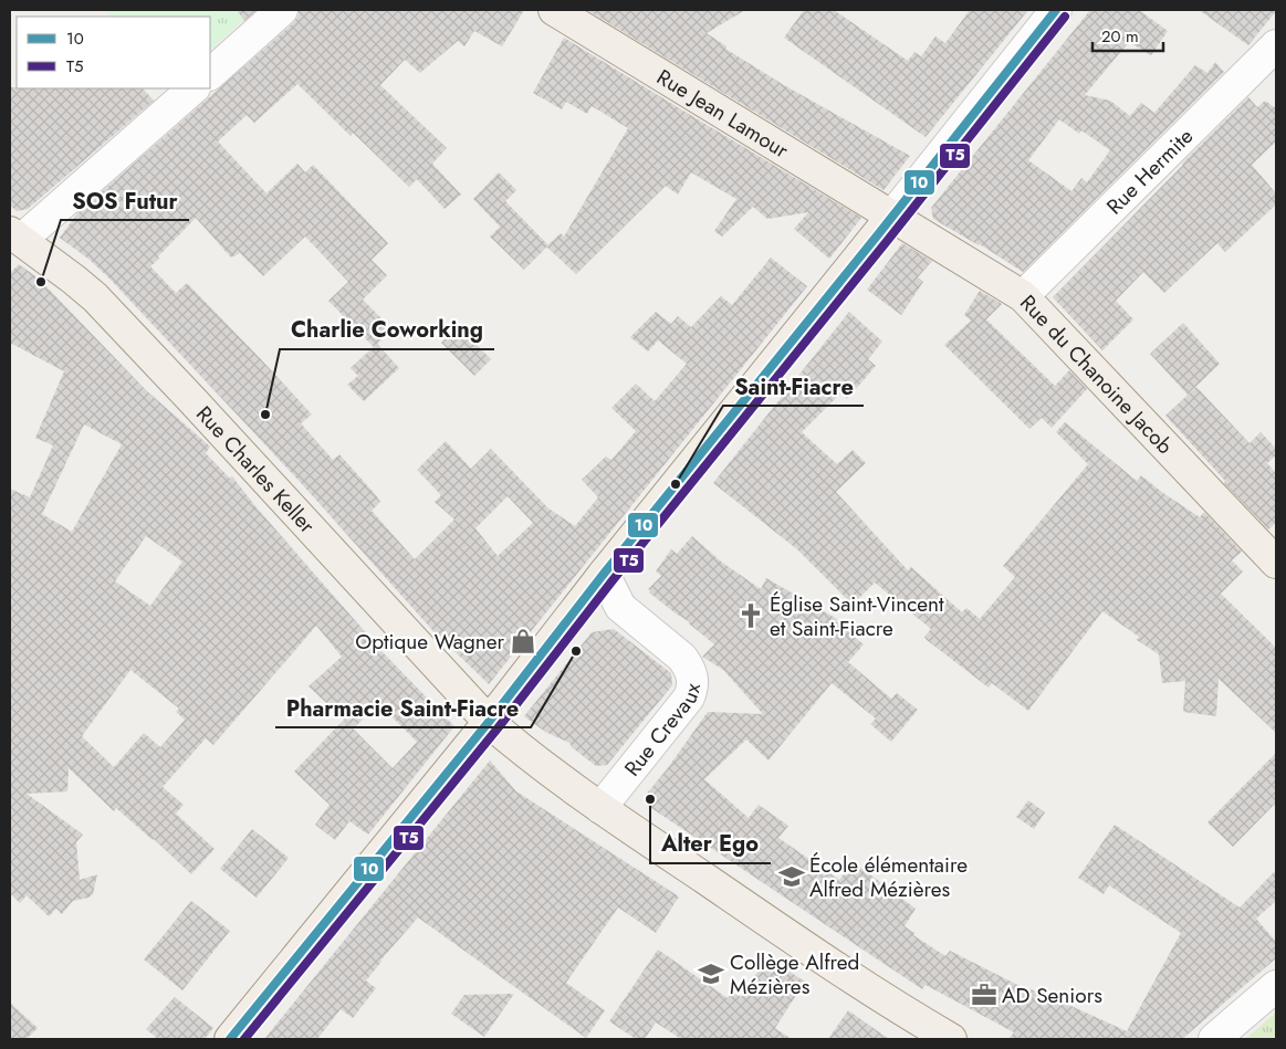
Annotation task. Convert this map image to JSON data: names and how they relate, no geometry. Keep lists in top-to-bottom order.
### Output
{
  "streets": {
    "main road": ["Rue Jean Lamour", "Rue du Chanoine Jacob", "Rue Charles Keller"],
    "street": ["Rue Hermite", "Rue Crevaux"]
  },
  "crossings": [
    ["Rue Jean Lamour", "Rue du Chanoine Jacob"],
    ["Rue Hermite", "Rue du Chanoine Jacob"],
    ["Rue Charles Keller", "Rue Crevaux"]
  ],
  "places": {
    "other": [
      "SOS Futur",
      "Charlie Coworking",
      "Saint-Fiacre",
      "Pharmacie Saint-Fiacre",
      "Alter Ego"
    ],
    "church": ["Église Saint-Vincent et Saint-Fiacre"],
    "shop": ["Optique Wagner"],
    "school or university": ["École élémentaire Alfred Mézières", "Collège Alfred Mézières"],
    "office": ["AD Seniors"]
  },
  "lines": ["transit line 10", "transit line T5"],
  "legend": ["10", "T5"],
  "scale_bar": "20 m"
}
